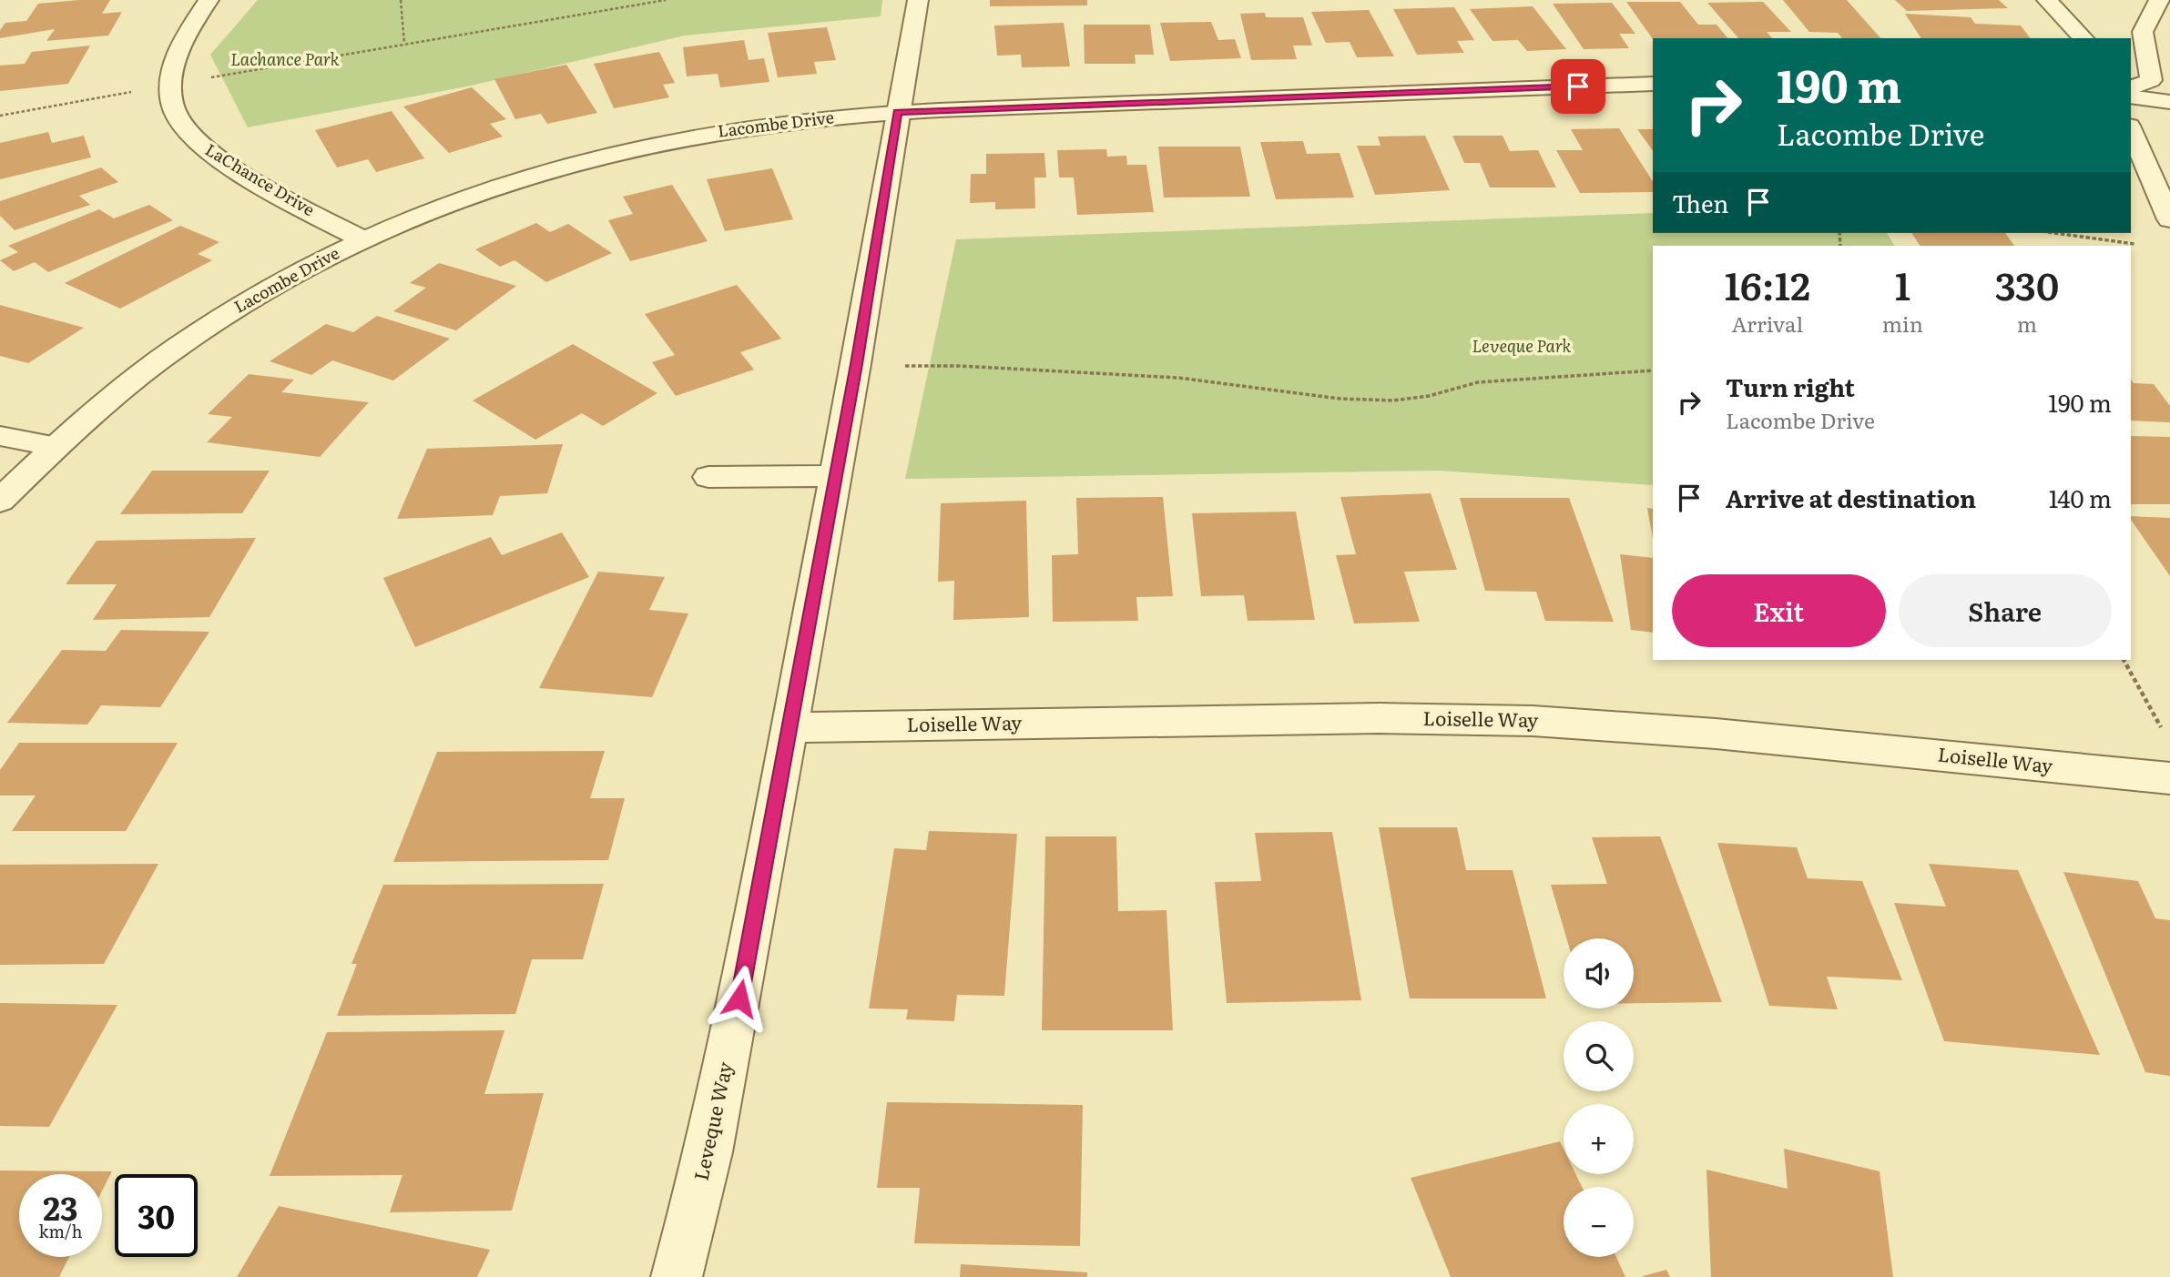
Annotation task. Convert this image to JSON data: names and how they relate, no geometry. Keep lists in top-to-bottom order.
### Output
{
  "streets": {
    "street": [
      "Lacombe Drive",
      "LaChance Drive",
      "Loiselle Way",
      "Leveque Way"
    ]
  },
  "crossings": [
    ["Lacombe Drive", "LaChance Drive"],
    ["Lacombe Drive", "Leveque Way"],
    ["Loiselle Way", "Leveque Way"]
  ],
  "parks": ["Lachance Park", "Leveque Park"],
  "page": {
    "turn": ["190 m", "Lacombe Drive"],
    "then": "Then",
    "eta": [
      "16:12",
      "Arrival",
      "1",
      "min",
      "330",
      "m"
    ],
    "list": [
      {
        "name": "Turn right",
        "note": "Lacombe Drive",
        "value": "190 m"
      },
      {
        "name": "Arrive at destination",
        "value": "140 m"
      }
    ],
    "buttons": ["Exit", "Share"],
    "map_buttons": ["+", "−"],
    "speed": "23 km/h",
    "limit": "30"
  }
}
